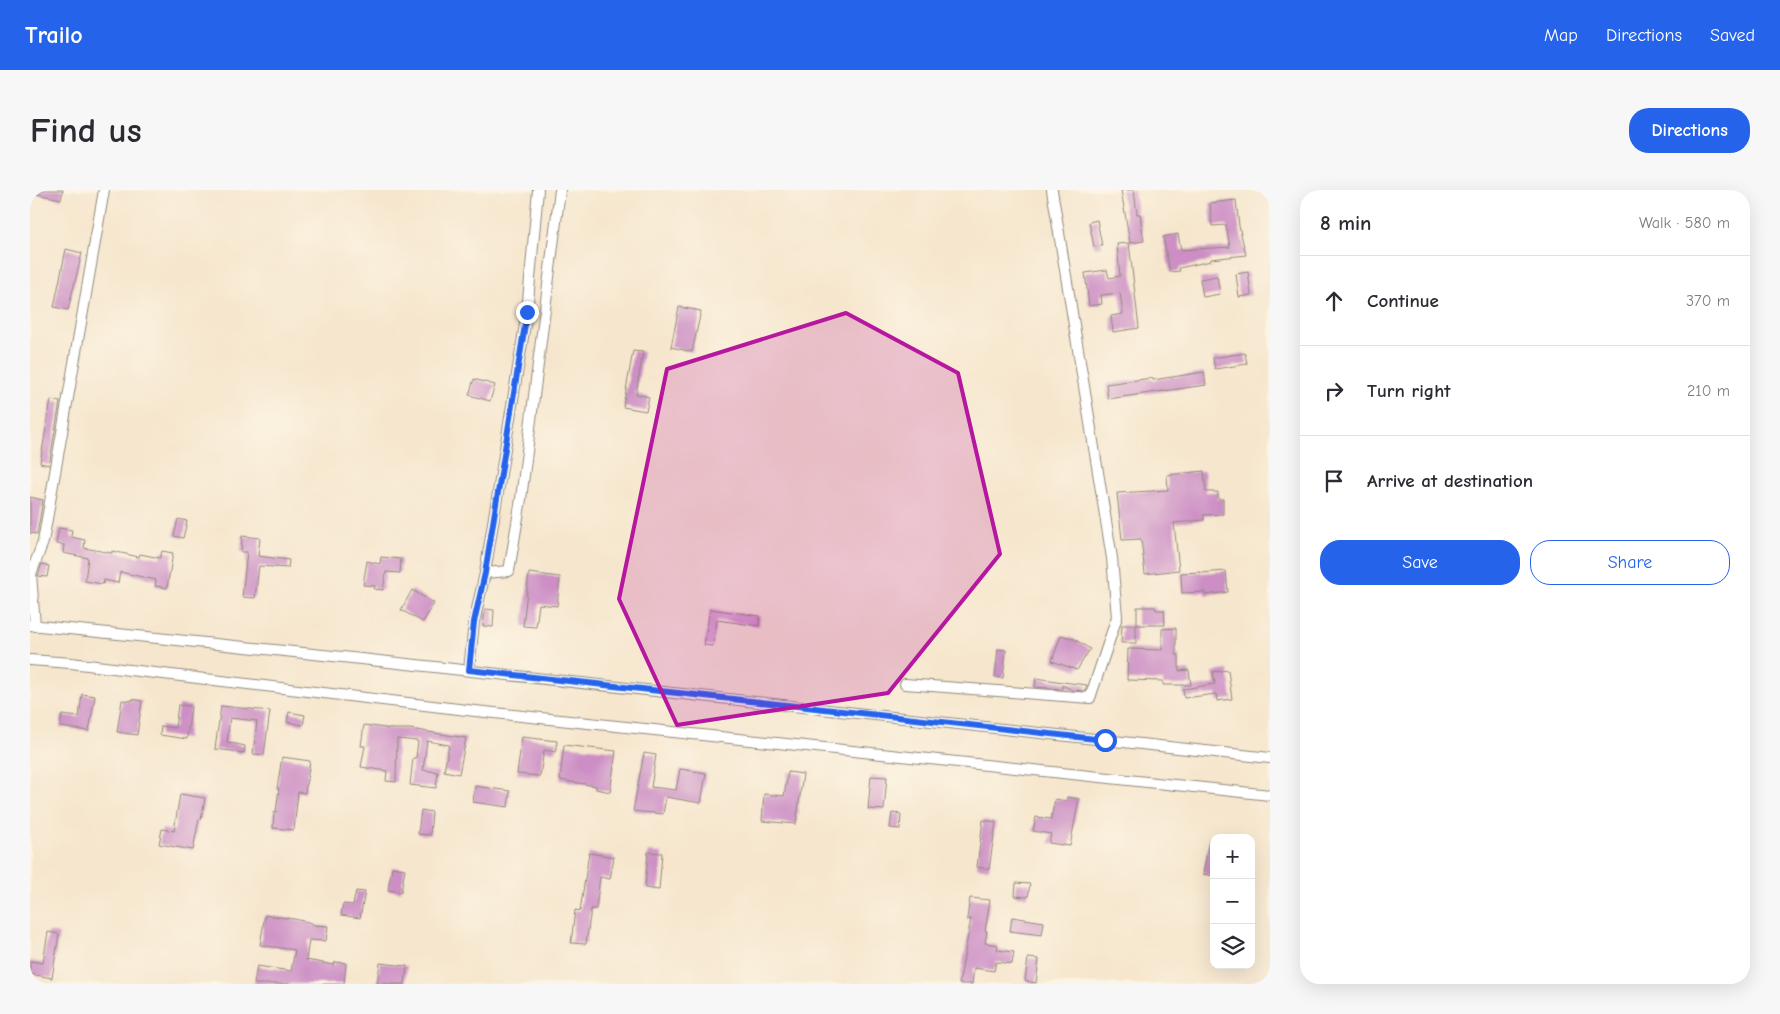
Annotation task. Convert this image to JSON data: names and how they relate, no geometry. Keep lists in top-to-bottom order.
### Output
{
  "page": {
    "header": "Trailo",
    "nav": ["Map", "Directions", "Saved"],
    "buttons": [
      "Directions",
      ["Save", "Share"]
    ],
    "title": "Find us",
    "heading": ["8 min", "Walk · 580 m"],
    "list": [
      ["Continue", "370 m"],
      ["Turn right", "210 m"],
      "Arrive at destination"
    ],
    "map_buttons": ["+", "−"]
  }
}
